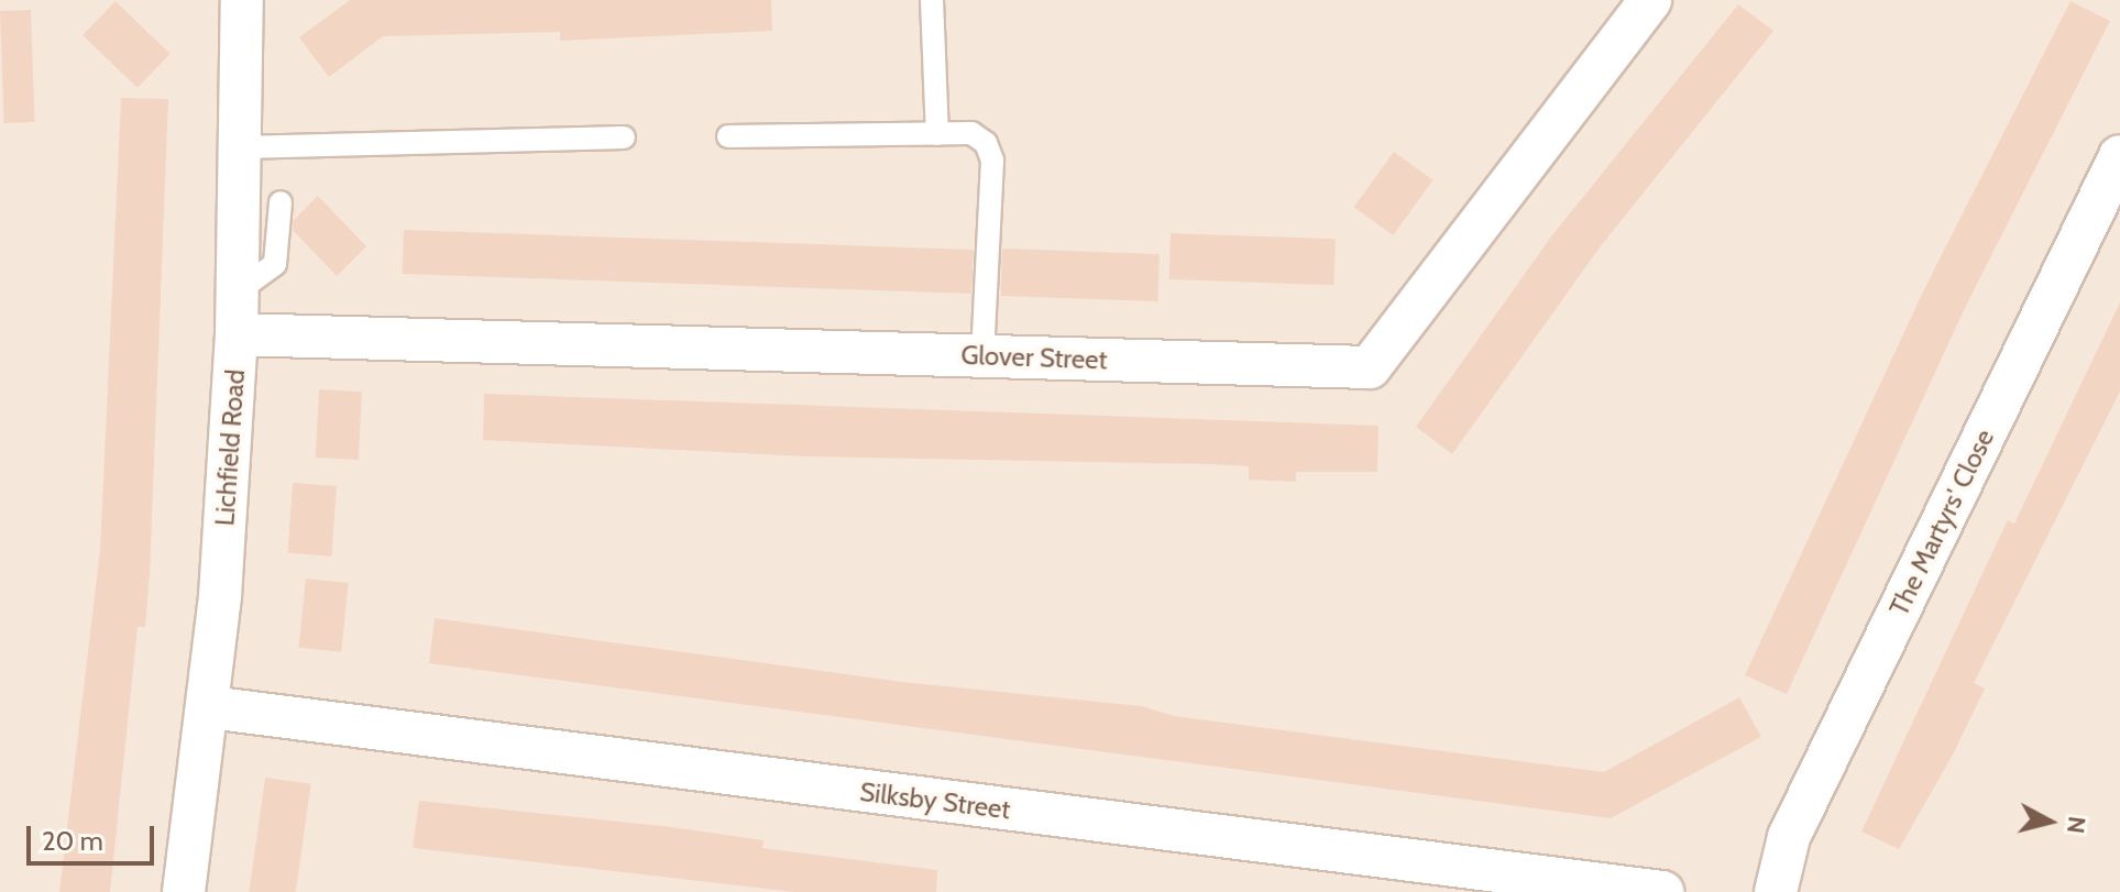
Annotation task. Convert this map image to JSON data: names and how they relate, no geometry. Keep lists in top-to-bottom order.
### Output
{
  "streets": {
    "street": [
      "Glover Street",
      "Lichfield Road",
      "The Martyrs' Close",
      "Silksby Street"
    ]
  },
  "crossings": [
    ["Glover Street", "Lichfield Road"],
    ["Lichfield Road", "Silksby Street"]
  ],
  "scale_bar": "20 m",
  "north": "right"
}
